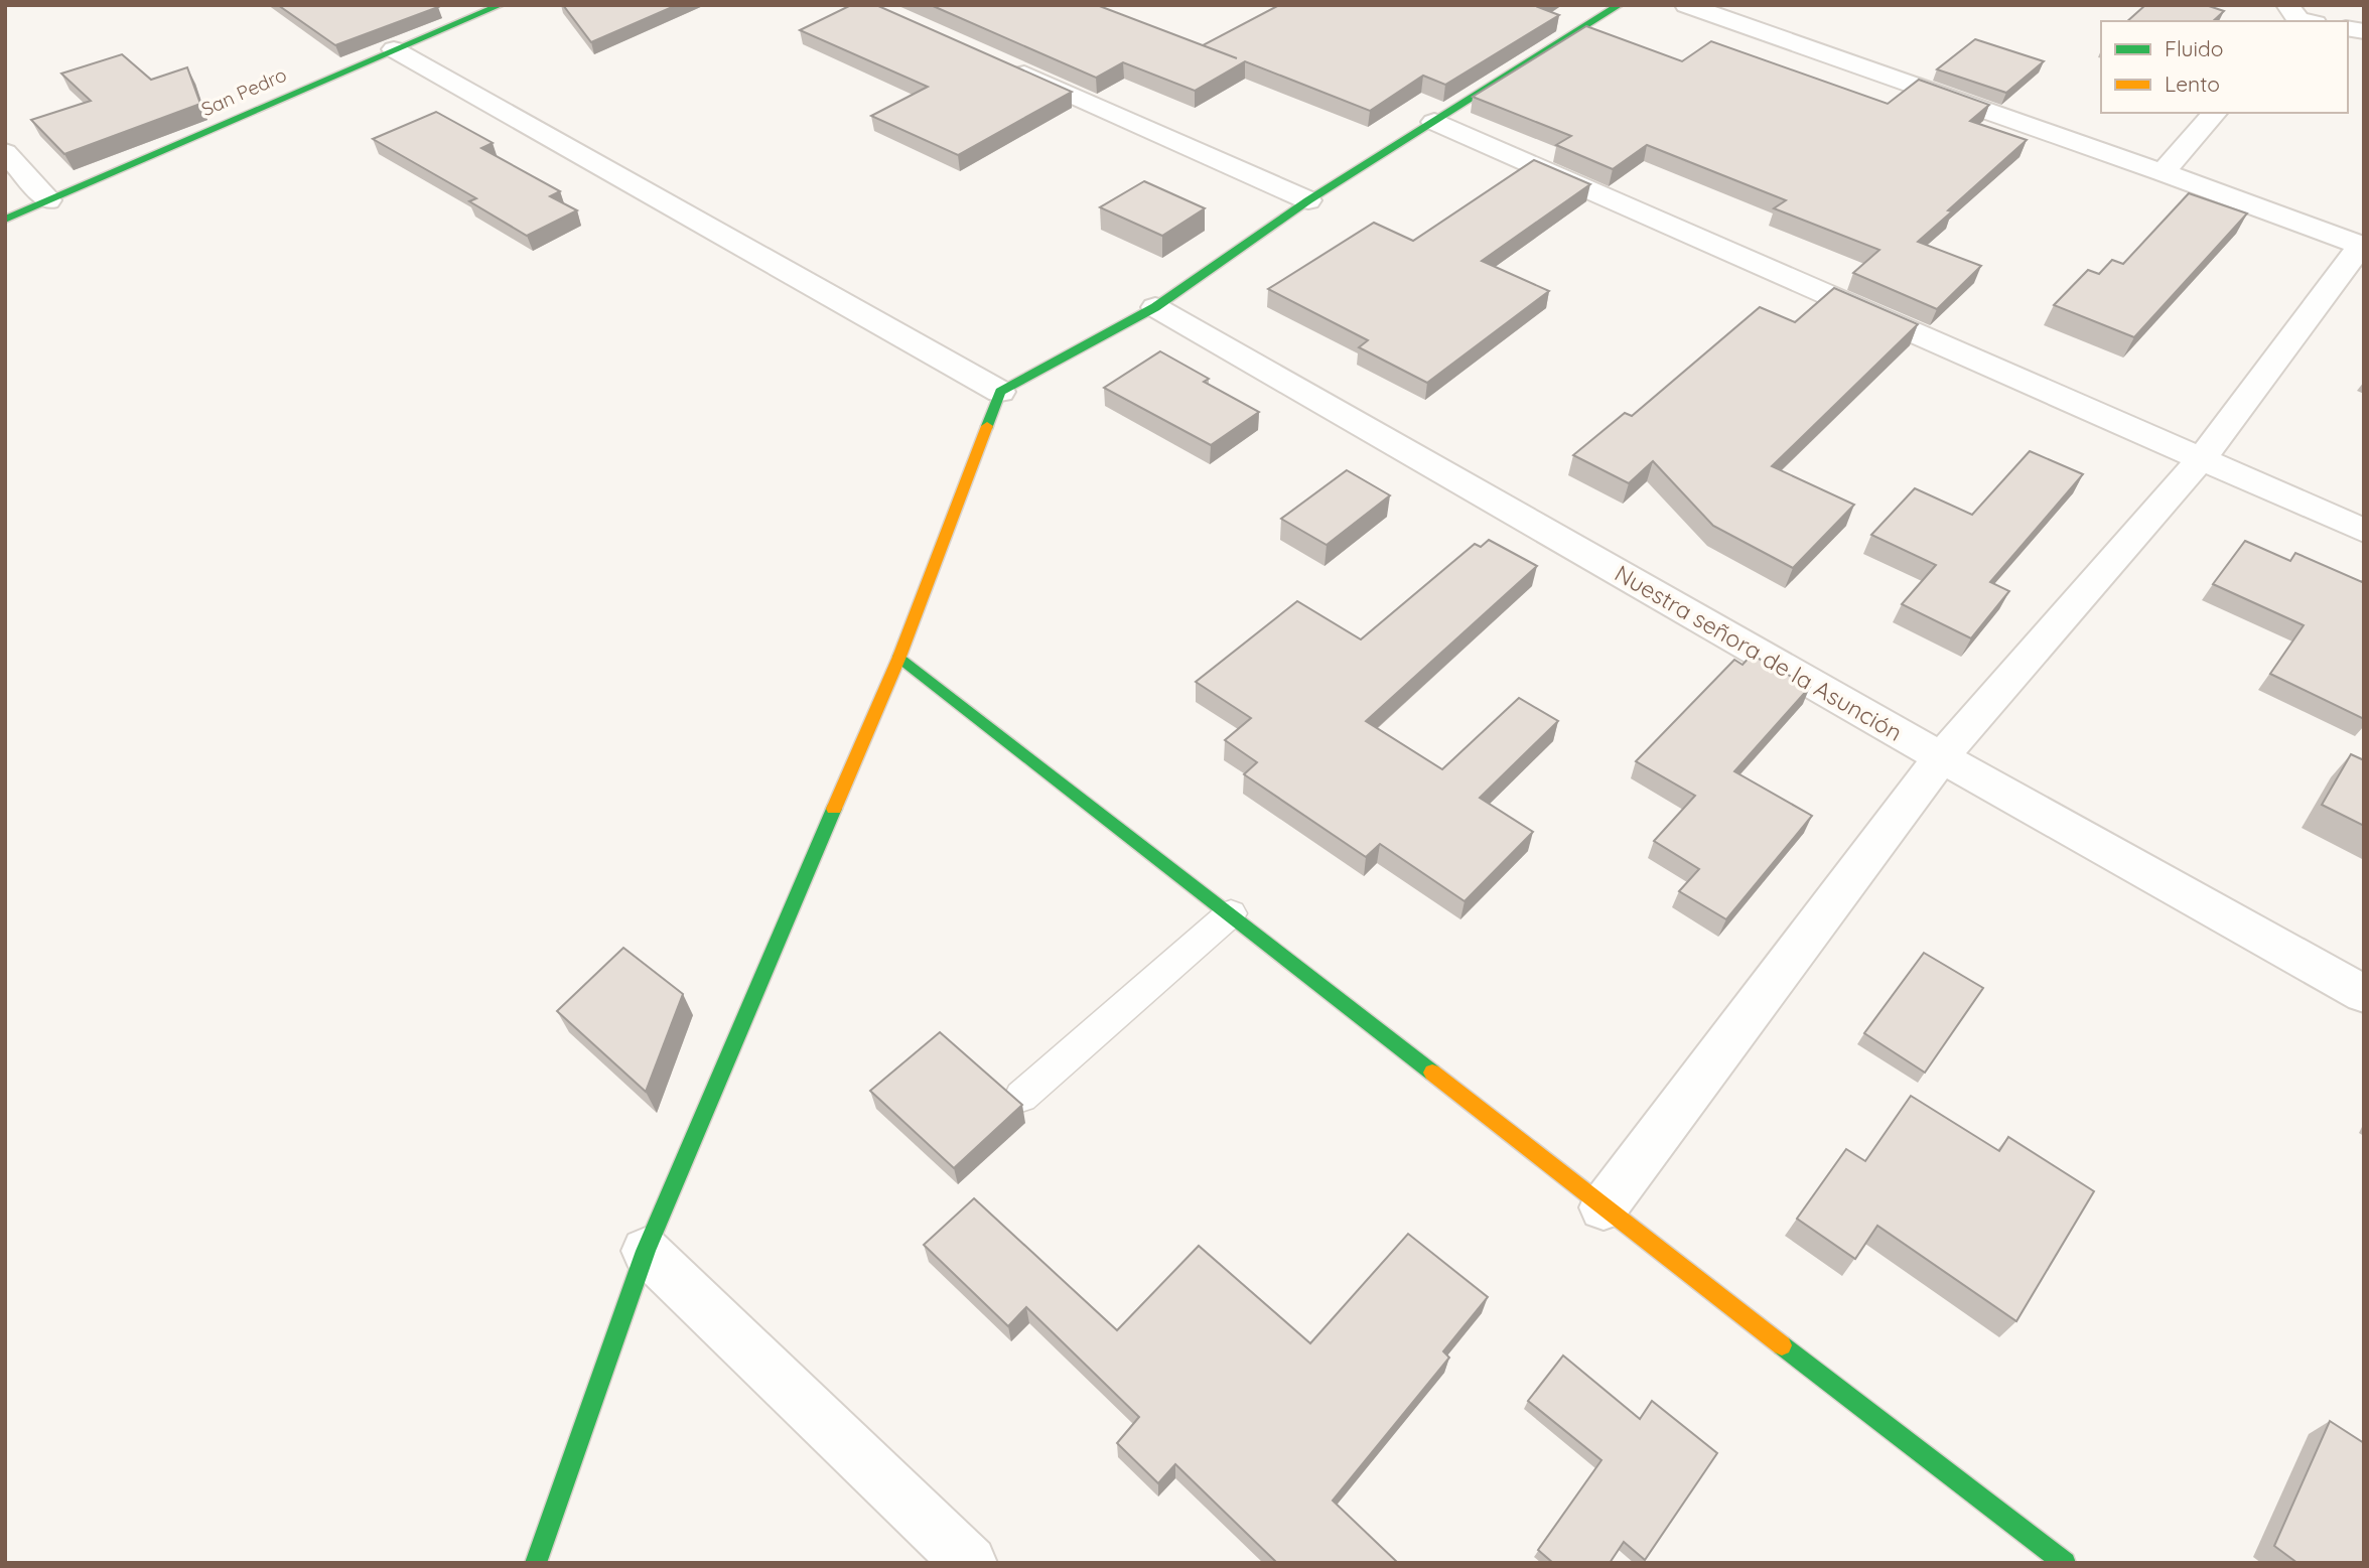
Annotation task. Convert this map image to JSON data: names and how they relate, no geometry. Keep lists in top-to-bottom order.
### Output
{
  "streets": {
    "street": ["San Pedro", "Nuestra señora de la Asunción"]
  },
  "legend": ["Fluido", "Lento"]
}
